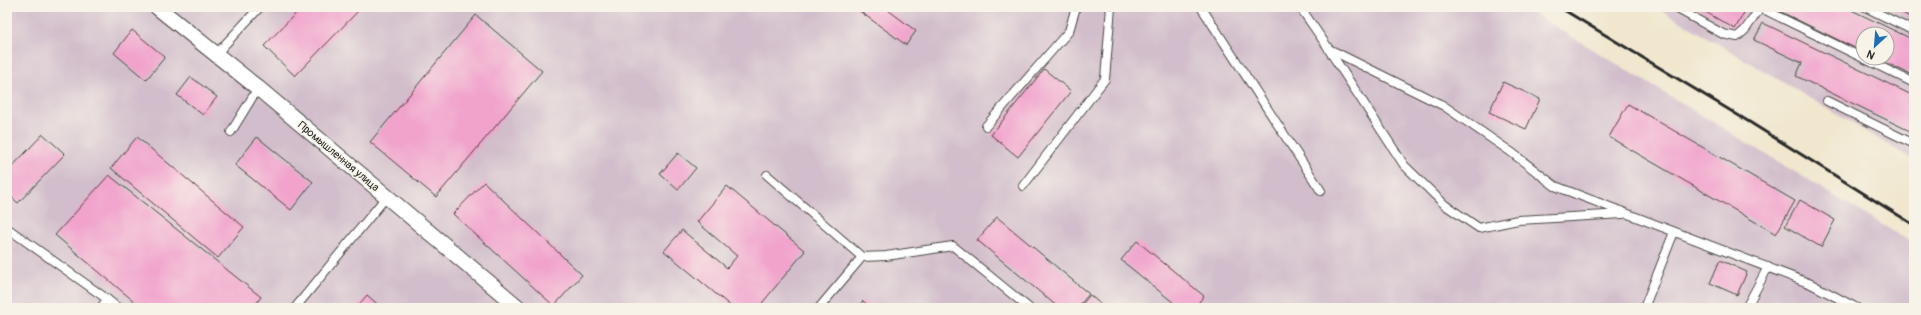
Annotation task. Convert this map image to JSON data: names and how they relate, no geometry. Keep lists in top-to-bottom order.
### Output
{
  "streets": {
    "street": ["Промышленная улица"]
  },
  "north": "bottom left"
}
